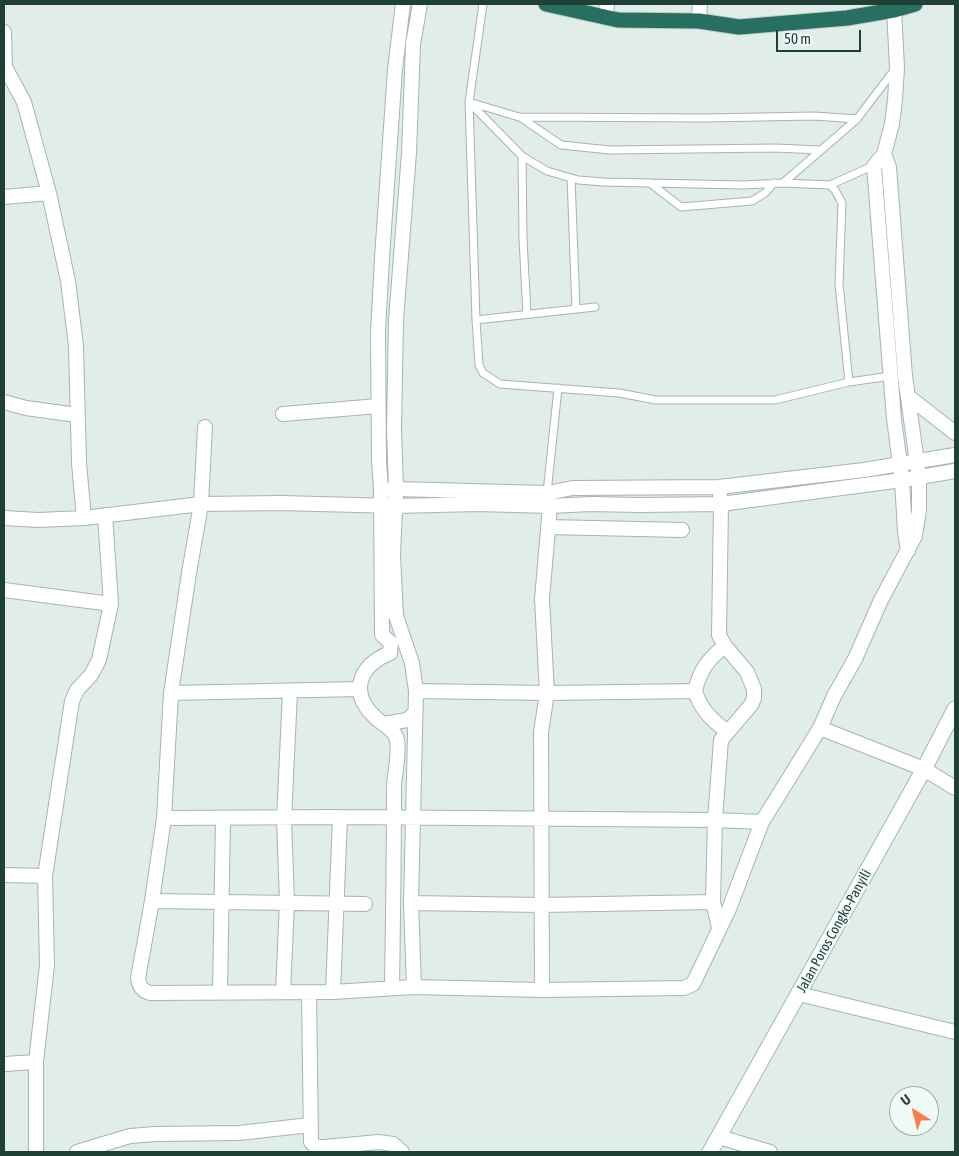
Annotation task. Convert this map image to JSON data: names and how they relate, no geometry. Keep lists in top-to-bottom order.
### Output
{
  "streets": {
    "main road": ["Jalan Poros Congko-Panyili"]
  },
  "scale_bar": "50 m",
  "north": "top left"
}
